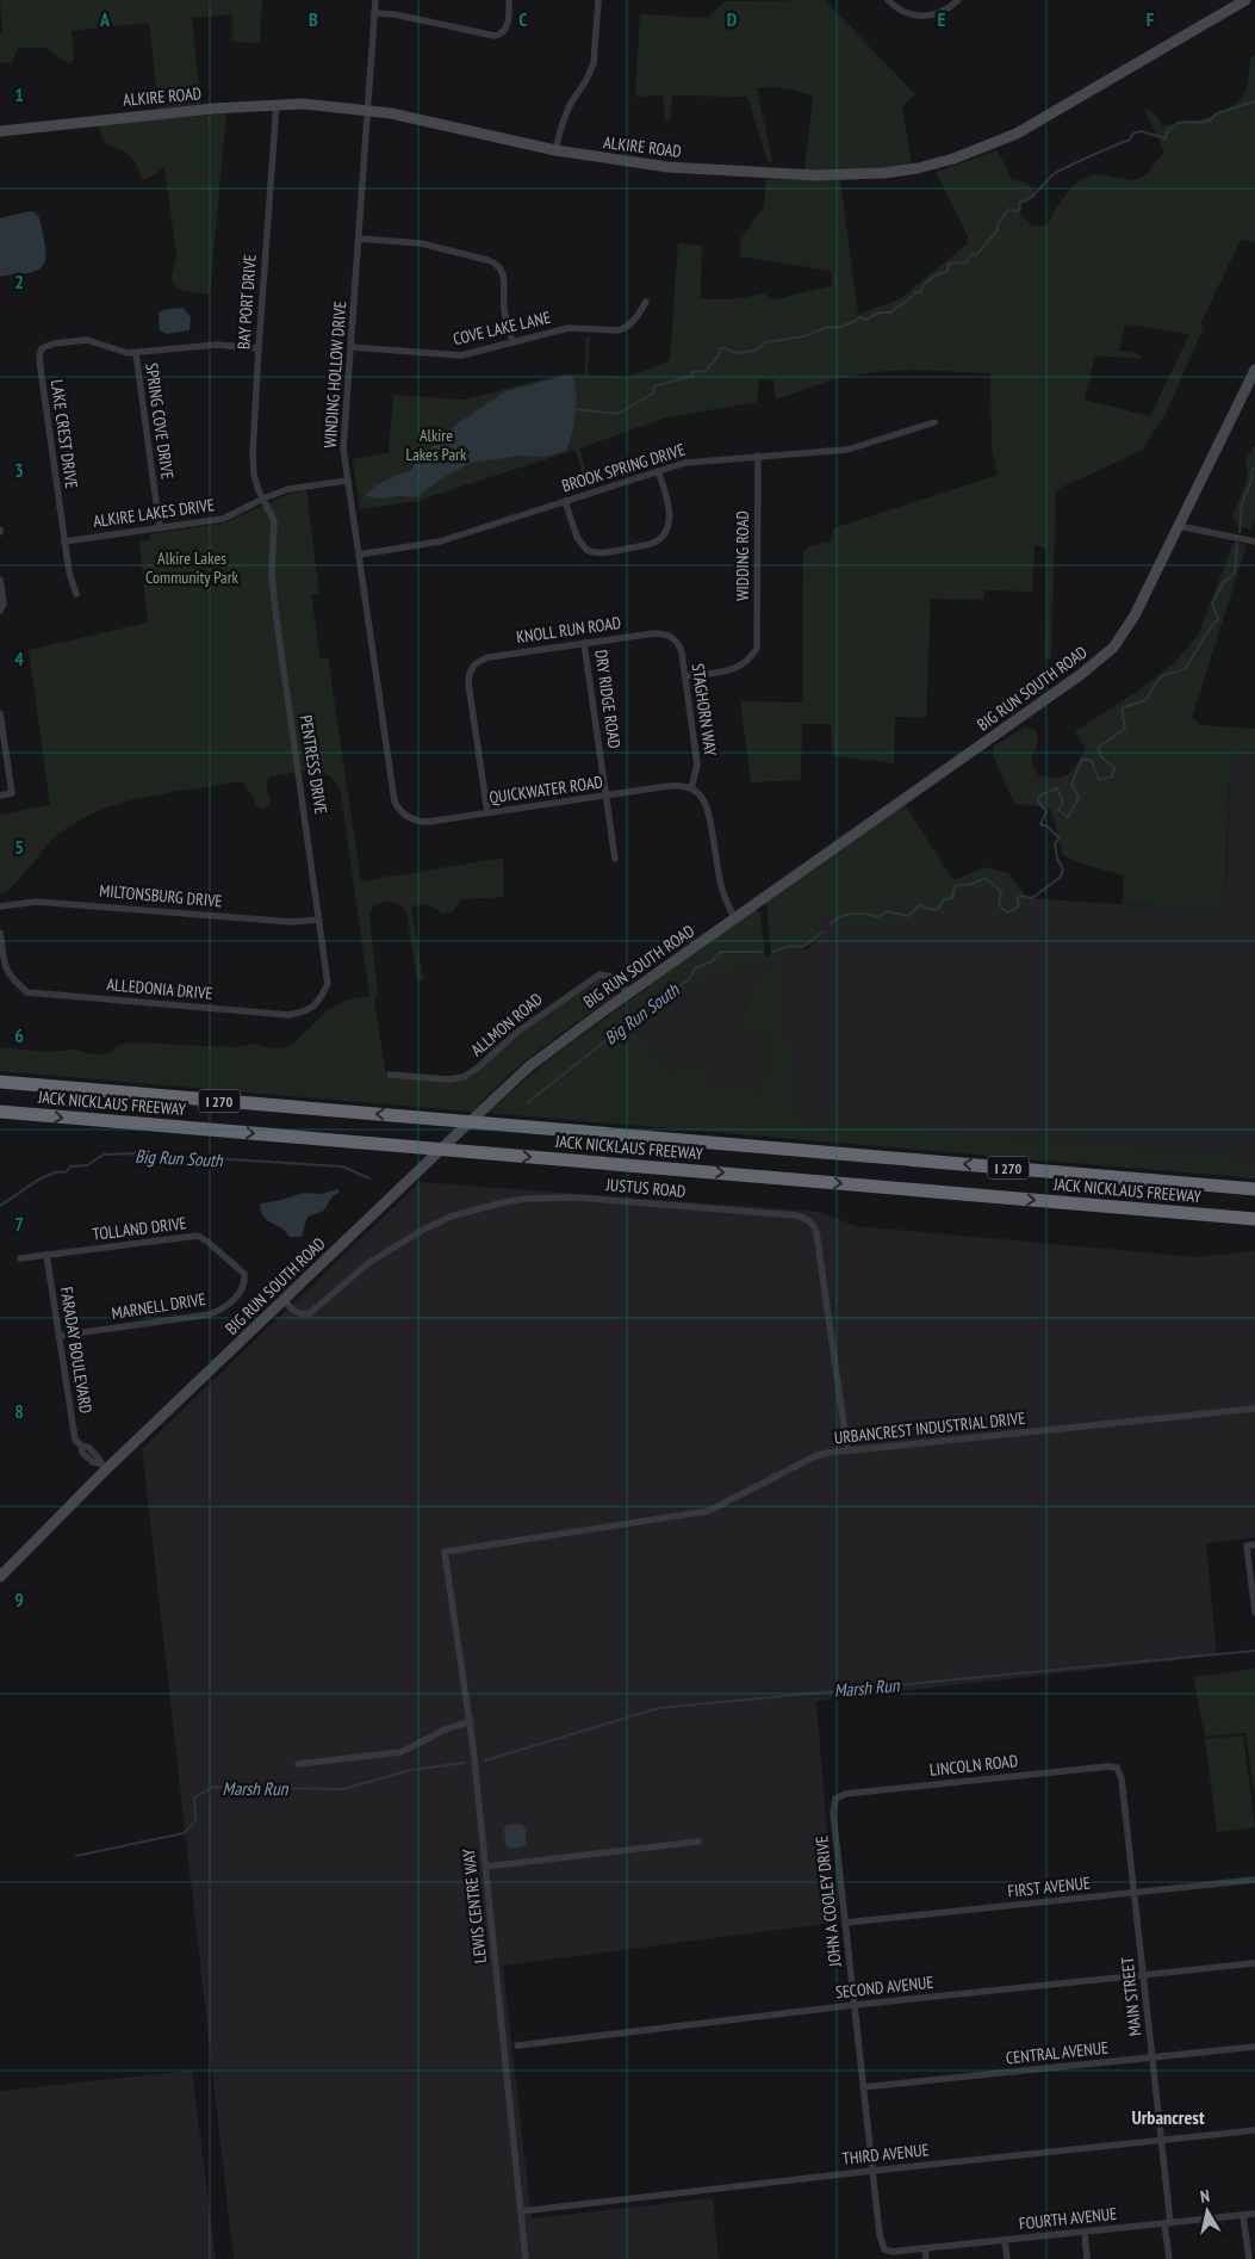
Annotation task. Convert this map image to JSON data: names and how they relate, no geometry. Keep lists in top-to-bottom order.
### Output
{
  "streets": {
    "highway": ["I 270", "JACK NICKLAUS FREEWAY"],
    "street": [
      "ALKIRE ROAD",
      "BAY PORT DRIVE",
      "COVE LAKE LANE",
      "WINDING HOLLOW DRIVE",
      "SPRING COVE DRIVE",
      "LAKE CREST DRIVE",
      "BROOK SPRING DRIVE",
      "ALKIRE LAKES DRIVE",
      "WIDDING ROAD",
      "KNOLL RUN ROAD",
      "BIG RUN SOUTH ROAD",
      "DRY RIDGE ROAD",
      "STAGHORN WAY",
      "PENTRESS DRIVE",
      "QUICKWATER ROAD",
      "MILTONSBURG DRIVE",
      "ALLEDONIA DRIVE",
      "ALLMON ROAD",
      "JUSTUS ROAD",
      "TOLLAND DRIVE",
      "MARNELL DRIVE",
      "FARADAY BOULEVARD",
      "URBANCREST INDUSTRIAL DRIVE",
      "LINCOLN ROAD",
      "FIRST AVENUE",
      "JOHN A COOLEY DRIVE",
      "LEWIS CENTRE WAY",
      "SECOND AVENUE",
      "MAIN STREET",
      "CENTRAL AVENUE",
      "THIRD AVENUE",
      "FOURTH AVENUE"
    ]
  },
  "crossings": [
    ["ALKIRE ROAD", "BAY PORT DRIVE"],
    ["ALKIRE ROAD", "WINDING HOLLOW DRIVE"],
    ["BAY PORT DRIVE", "ALKIRE LAKES DRIVE"],
    ["BAY PORT DRIVE", "PENTRESS DRIVE"],
    ["COVE LAKE LANE", "WINDING HOLLOW DRIVE"],
    ["WINDING HOLLOW DRIVE", "BROOK SPRING DRIVE"],
    ["WINDING HOLLOW DRIVE", "ALKIRE LAKES DRIVE"],
    ["WINDING HOLLOW DRIVE", "QUICKWATER ROAD"],
    ["SPRING COVE DRIVE", "LAKE CREST DRIVE"],
    ["SPRING COVE DRIVE", "ALKIRE LAKES DRIVE"],
    ["LAKE CREST DRIVE", "ALKIRE LAKES DRIVE"],
    ["BROOK SPRING DRIVE", "WIDDING ROAD"],
    ["ALKIRE LAKES DRIVE", "PENTRESS DRIVE"],
    ["WIDDING ROAD", "STAGHORN WAY"],
    ["KNOLL RUN ROAD", "DRY RIDGE ROAD"],
    ["KNOLL RUN ROAD", "STAGHORN WAY"],
    ["KNOLL RUN ROAD", "QUICKWATER ROAD"],
    ["BIG RUN SOUTH ROAD", "ALLMON ROAD"],
    ["BIG RUN SOUTH ROAD", "JUSTUS ROAD"],
    ["BIG RUN SOUTH ROAD", "FARADAY BOULEVARD"],
    ["DRY RIDGE ROAD", "QUICKWATER ROAD"],
    ["STAGHORN WAY", "QUICKWATER ROAD"],
    ["PENTRESS DRIVE", "MILTONSBURG DRIVE"],
    ["PENTRESS DRIVE", "ALLEDONIA DRIVE"],
    ["JUSTUS ROAD", "URBANCREST INDUSTRIAL DRIVE"],
    ["TOLLAND DRIVE", "MARNELL DRIVE"],
    ["TOLLAND DRIVE", "FARADAY BOULEVARD"],
    ["MARNELL DRIVE", "FARADAY BOULEVARD"],
    ["URBANCREST INDUSTRIAL DRIVE", "LEWIS CENTRE WAY"],
    ["LINCOLN ROAD", "JOHN A COOLEY DRIVE"],
    ["LINCOLN ROAD", "MAIN STREET"],
    ["FIRST AVENUE", "JOHN A COOLEY DRIVE"],
    ["FIRST AVENUE", "MAIN STREET"],
    ["JOHN A COOLEY DRIVE", "SECOND AVENUE"],
    ["JOHN A COOLEY DRIVE", "CENTRAL AVENUE"],
    ["JOHN A COOLEY DRIVE", "THIRD AVENUE"],
    ["JOHN A COOLEY DRIVE", "FOURTH AVENUE"],
    ["LEWIS CENTRE WAY", "THIRD AVENUE"],
    ["SECOND AVENUE", "MAIN STREET"],
    ["MAIN STREET", "CENTRAL AVENUE"],
    ["MAIN STREET", "THIRD AVENUE"],
    ["MAIN STREET", "FOURTH AVENUE"]
  ],
  "districts": ["Urbancrest"],
  "water": ["Big Run South", "Marsh Run"],
  "parks": ["Alkire Lakes Park", "Alkire Lakes Community Park"],
  "north": "top",
  "grid": {
    "columns": [
      "A",
      "B",
      "C",
      "D",
      "E",
      "F"
    ],
    "rows": [
      "1",
      "2",
      "3",
      "4",
      "5",
      "6",
      "7",
      "8",
      "9"
    ]
  }
}
